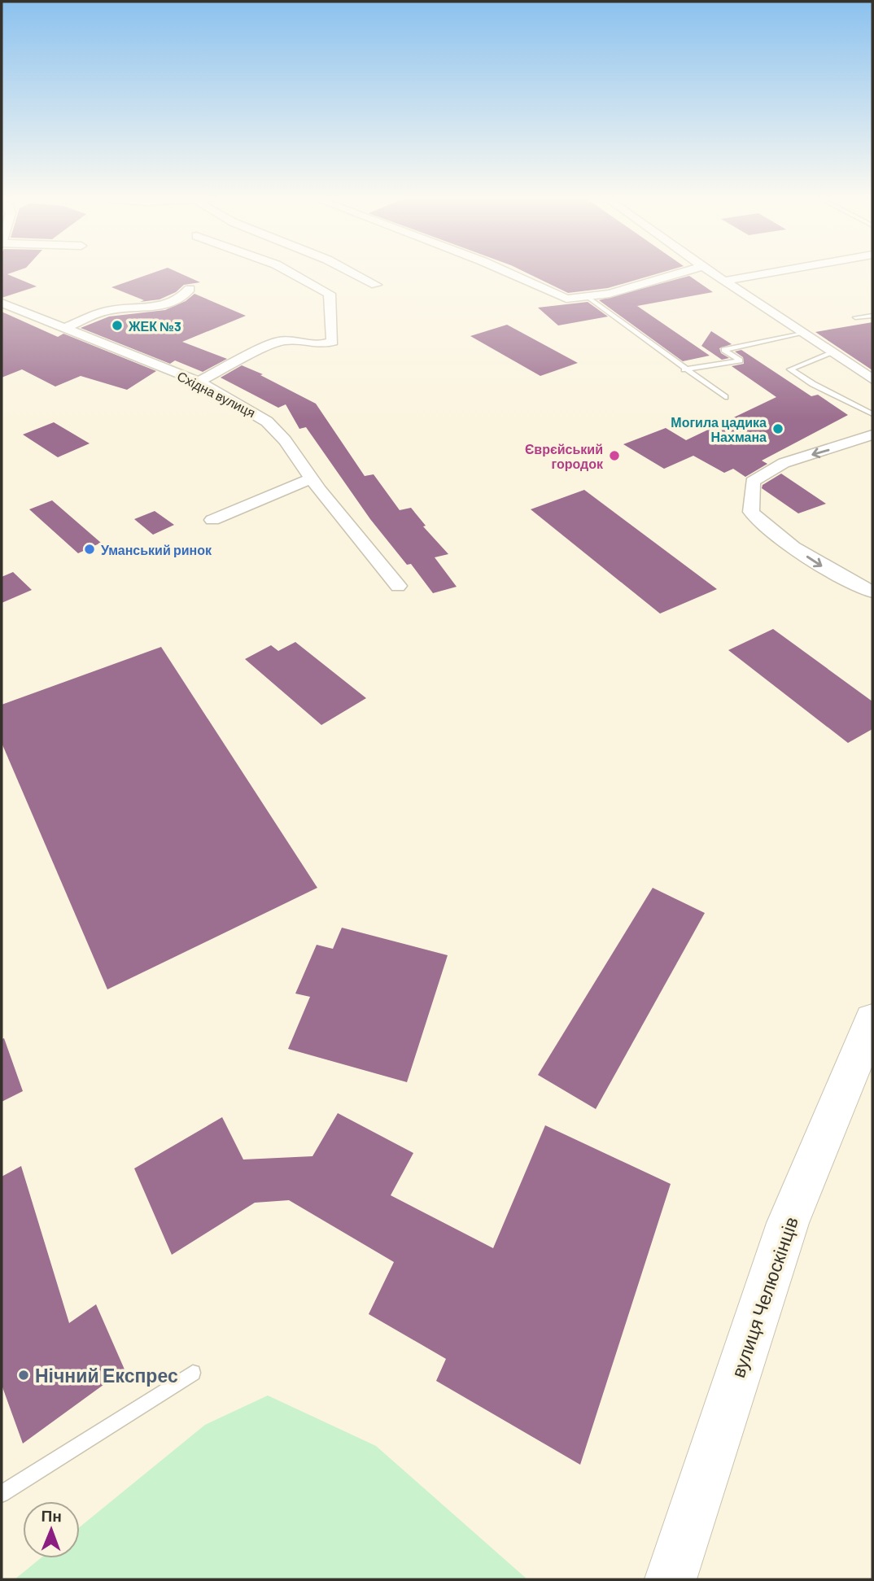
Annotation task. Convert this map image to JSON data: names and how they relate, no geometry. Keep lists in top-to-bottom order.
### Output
{
  "streets": {
    "main road": ["вулиця Челюскінців"],
    "street": ["Східна вулиця"]
  },
  "places": [
    "ЖЕК №3",
    "Могила цадика Нахмана",
    "Єврєйський городок",
    "Уманський ринок",
    "Нічний Експрес"
  ],
  "north": "top"
}
